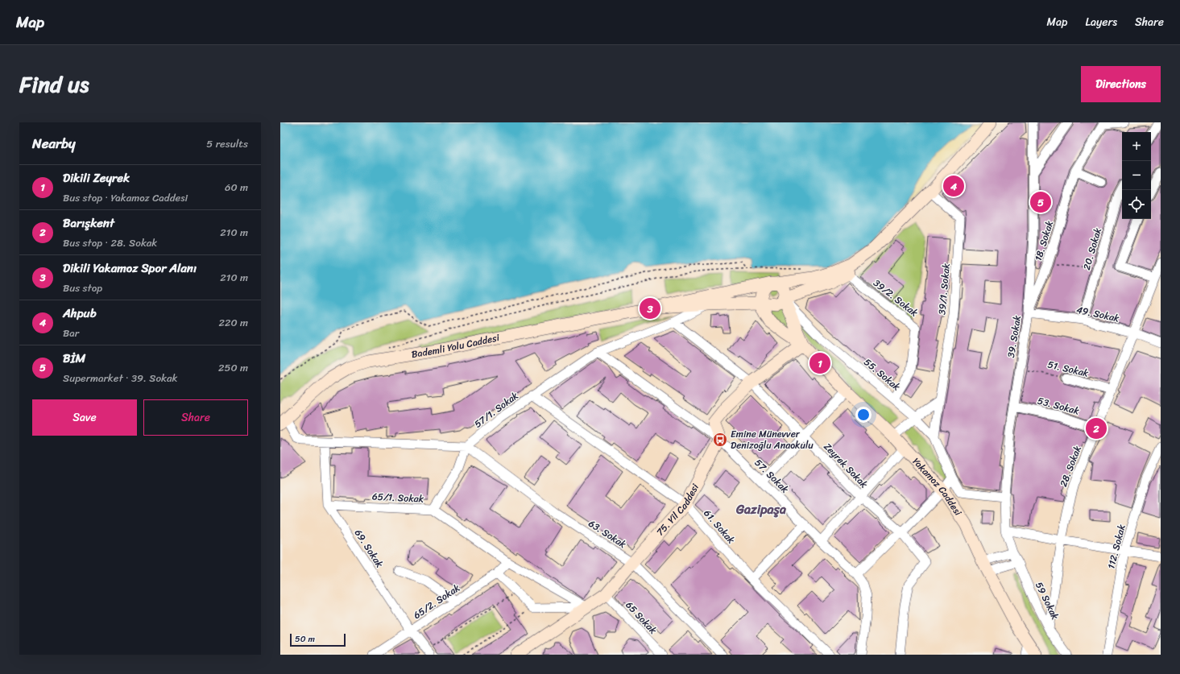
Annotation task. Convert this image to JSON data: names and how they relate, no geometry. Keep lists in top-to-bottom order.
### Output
{
  "streets": {
    "main road": ["Bademli Yolu Caddesi", "Yakamoz Caddesi", "75. Yil Caddesi"],
    "street": [
      "18. Sokak",
      "20. Sokak",
      "39/1. Sokak",
      "39/2. Sokak",
      "49. Sokak",
      "39. Sokak",
      "51. Sokak",
      "55. Sokak",
      "53. Sokak",
      "57/1. Sokak",
      "Zeyrek Sokak",
      "28. Sokak",
      "57. Sokak",
      "65/1. Sokak",
      "61. Sokak",
      "63. Sokak",
      "112. Sokak",
      "69. Sokak",
      "59 Sokak",
      "65/2. Sokak",
      "65 Sokak"
    ]
  },
  "crossings": [
    ["18. Sokak", "49. Sokak"],
    ["18. Sokak", "39. Sokak"],
    ["20. Sokak", "49. Sokak"],
    ["39/1. Sokak", "55. Sokak"],
    ["39/2. Sokak", "55. Sokak"],
    ["49. Sokak", "39. Sokak"],
    ["49. Sokak", "28. Sokak"],
    ["39. Sokak", "51. Sokak"],
    ["39. Sokak", "55. Sokak"],
    ["39. Sokak", "53. Sokak"],
    ["39. Sokak", "59 Sokak"],
    ["51. Sokak", "28. Sokak"],
    ["53. Sokak", "28. Sokak"],
    ["57/1. Sokak", "Zeyrek Sokak"],
    ["57/1. Sokak", "57. Sokak"],
    ["57/1. Sokak", "61. Sokak"],
    ["57/1. Sokak", "63. Sokak"],
    ["28. Sokak", "59 Sokak"],
    ["57. Sokak", "75. Yil Caddesi"],
    ["65/1. Sokak", "75. Yil Caddesi"],
    ["65/1. Sokak", "69. Sokak"],
    ["65/1. Sokak", "65/2. Sokak"],
    ["75. Yil Caddesi", "61. Sokak"],
    ["75. Yil Caddesi", "63. Sokak"],
    ["75. Yil Caddesi", "65 Sokak"],
    ["69. Sokak", "65/2. Sokak"]
  ],
  "districts": ["Gazipaşa"],
  "places": {
    "bus stop": ["Emine Münevver Denizoğlu Anaokulu"]
  },
  "scale_bar": "50 m",
  "page": {
    "header": "Map",
    "nav": ["Map", "Layers", "Share"],
    "title": "Find us",
    "buttons": [
      "Directions",
      ["Save", "Share"]
    ],
    "heading": ["Nearby", "5 results"],
    "map_buttons": ["+", "−"],
    "list": [
      {
        "mark": "1",
        "name": "Dikili Zeyrek",
        "note": "Bus stop · Yakamoz Caddesi",
        "value": "60 m"
      },
      {
        "mark": "2",
        "name": "Barışkent",
        "note": "Bus stop · 28. Sokak",
        "value": "210 m"
      },
      {
        "mark": "3",
        "name": "Dikili Yakamoz Spor Alanı",
        "note": "Bus stop",
        "value": "210 m"
      },
      {
        "mark": "4",
        "name": "Ahpub",
        "note": "Bar",
        "value": "220 m"
      },
      {
        "mark": "5",
        "name": "BİM",
        "note": "Supermarket · 39. Sokak",
        "value": "250 m"
      }
    ],
    "pins": [
      "4",
      "5",
      "3",
      "1",
      "2"
    ],
    "scale": "50 m"
  }
}
